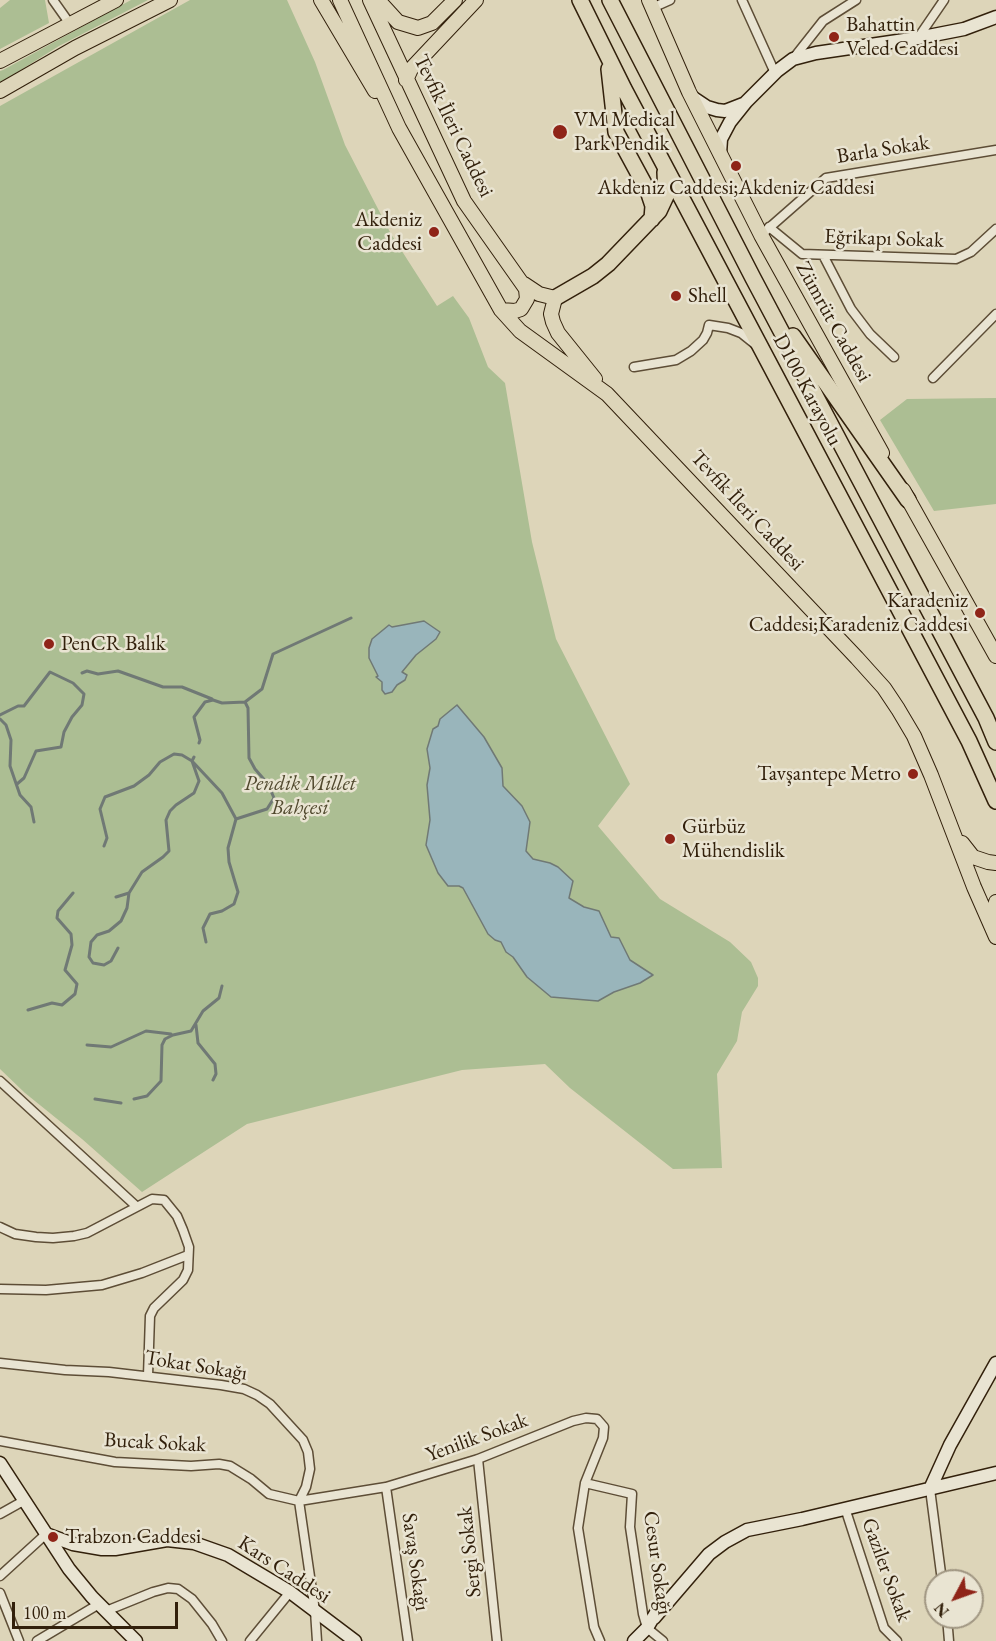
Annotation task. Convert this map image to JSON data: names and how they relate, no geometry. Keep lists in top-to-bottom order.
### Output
{
  "streets": {
    "highway": ["D100 Karayolu"],
    "main road": ["Tevfik İleri Caddesi", "Zümrüt Caddesi"],
    "street": [
      "Barla Sokak",
      "Eğrikapı Sokak",
      "Tokat Sokağı",
      "Yenilik Sokak",
      "Bucak Sokak",
      "Sergi Sokak",
      "Savaş Sokağı",
      "Cesur Sokağı",
      "Kars Caddesi",
      "Gaziler Sokak"
    ]
  },
  "crossings": [
    ["Barla Sokak", "Eğrikapı Sokak"],
    ["Barla Sokak", "Zümrüt Caddesi"],
    ["Eğrikapı Sokak", "Zümrüt Caddesi"],
    ["Tokat Sokağı", "Yenilik Sokak"],
    ["Tokat Sokağı", "Bucak Sokak"],
    ["Yenilik Sokak", "Bucak Sokak"],
    ["Yenilik Sokak", "Sergi Sokak"],
    ["Yenilik Sokak", "Savaş Sokağı"],
    ["Yenilik Sokak", "Cesur Sokağı"]
  ],
  "parks": ["Pendik Millet Bahçesi"],
  "places": [
    "Bahattin Veled Caddesi",
    "VM Medical Park Pendik",
    "Akdeniz Caddesi;Akdeni̇z Caddesi̇",
    "Akdeni̇z Caddesi̇",
    "Shell",
    "Karadeniz Caddesi;Karadeni̇z Caddesi̇",
    "PenCR Balık",
    "Tavşantepe Metro",
    "Gürbüz Mühendislik",
    "Trabzon Caddesi̇"
  ],
  "scale_bar": "100 m",
  "north": "bottom left"
}
